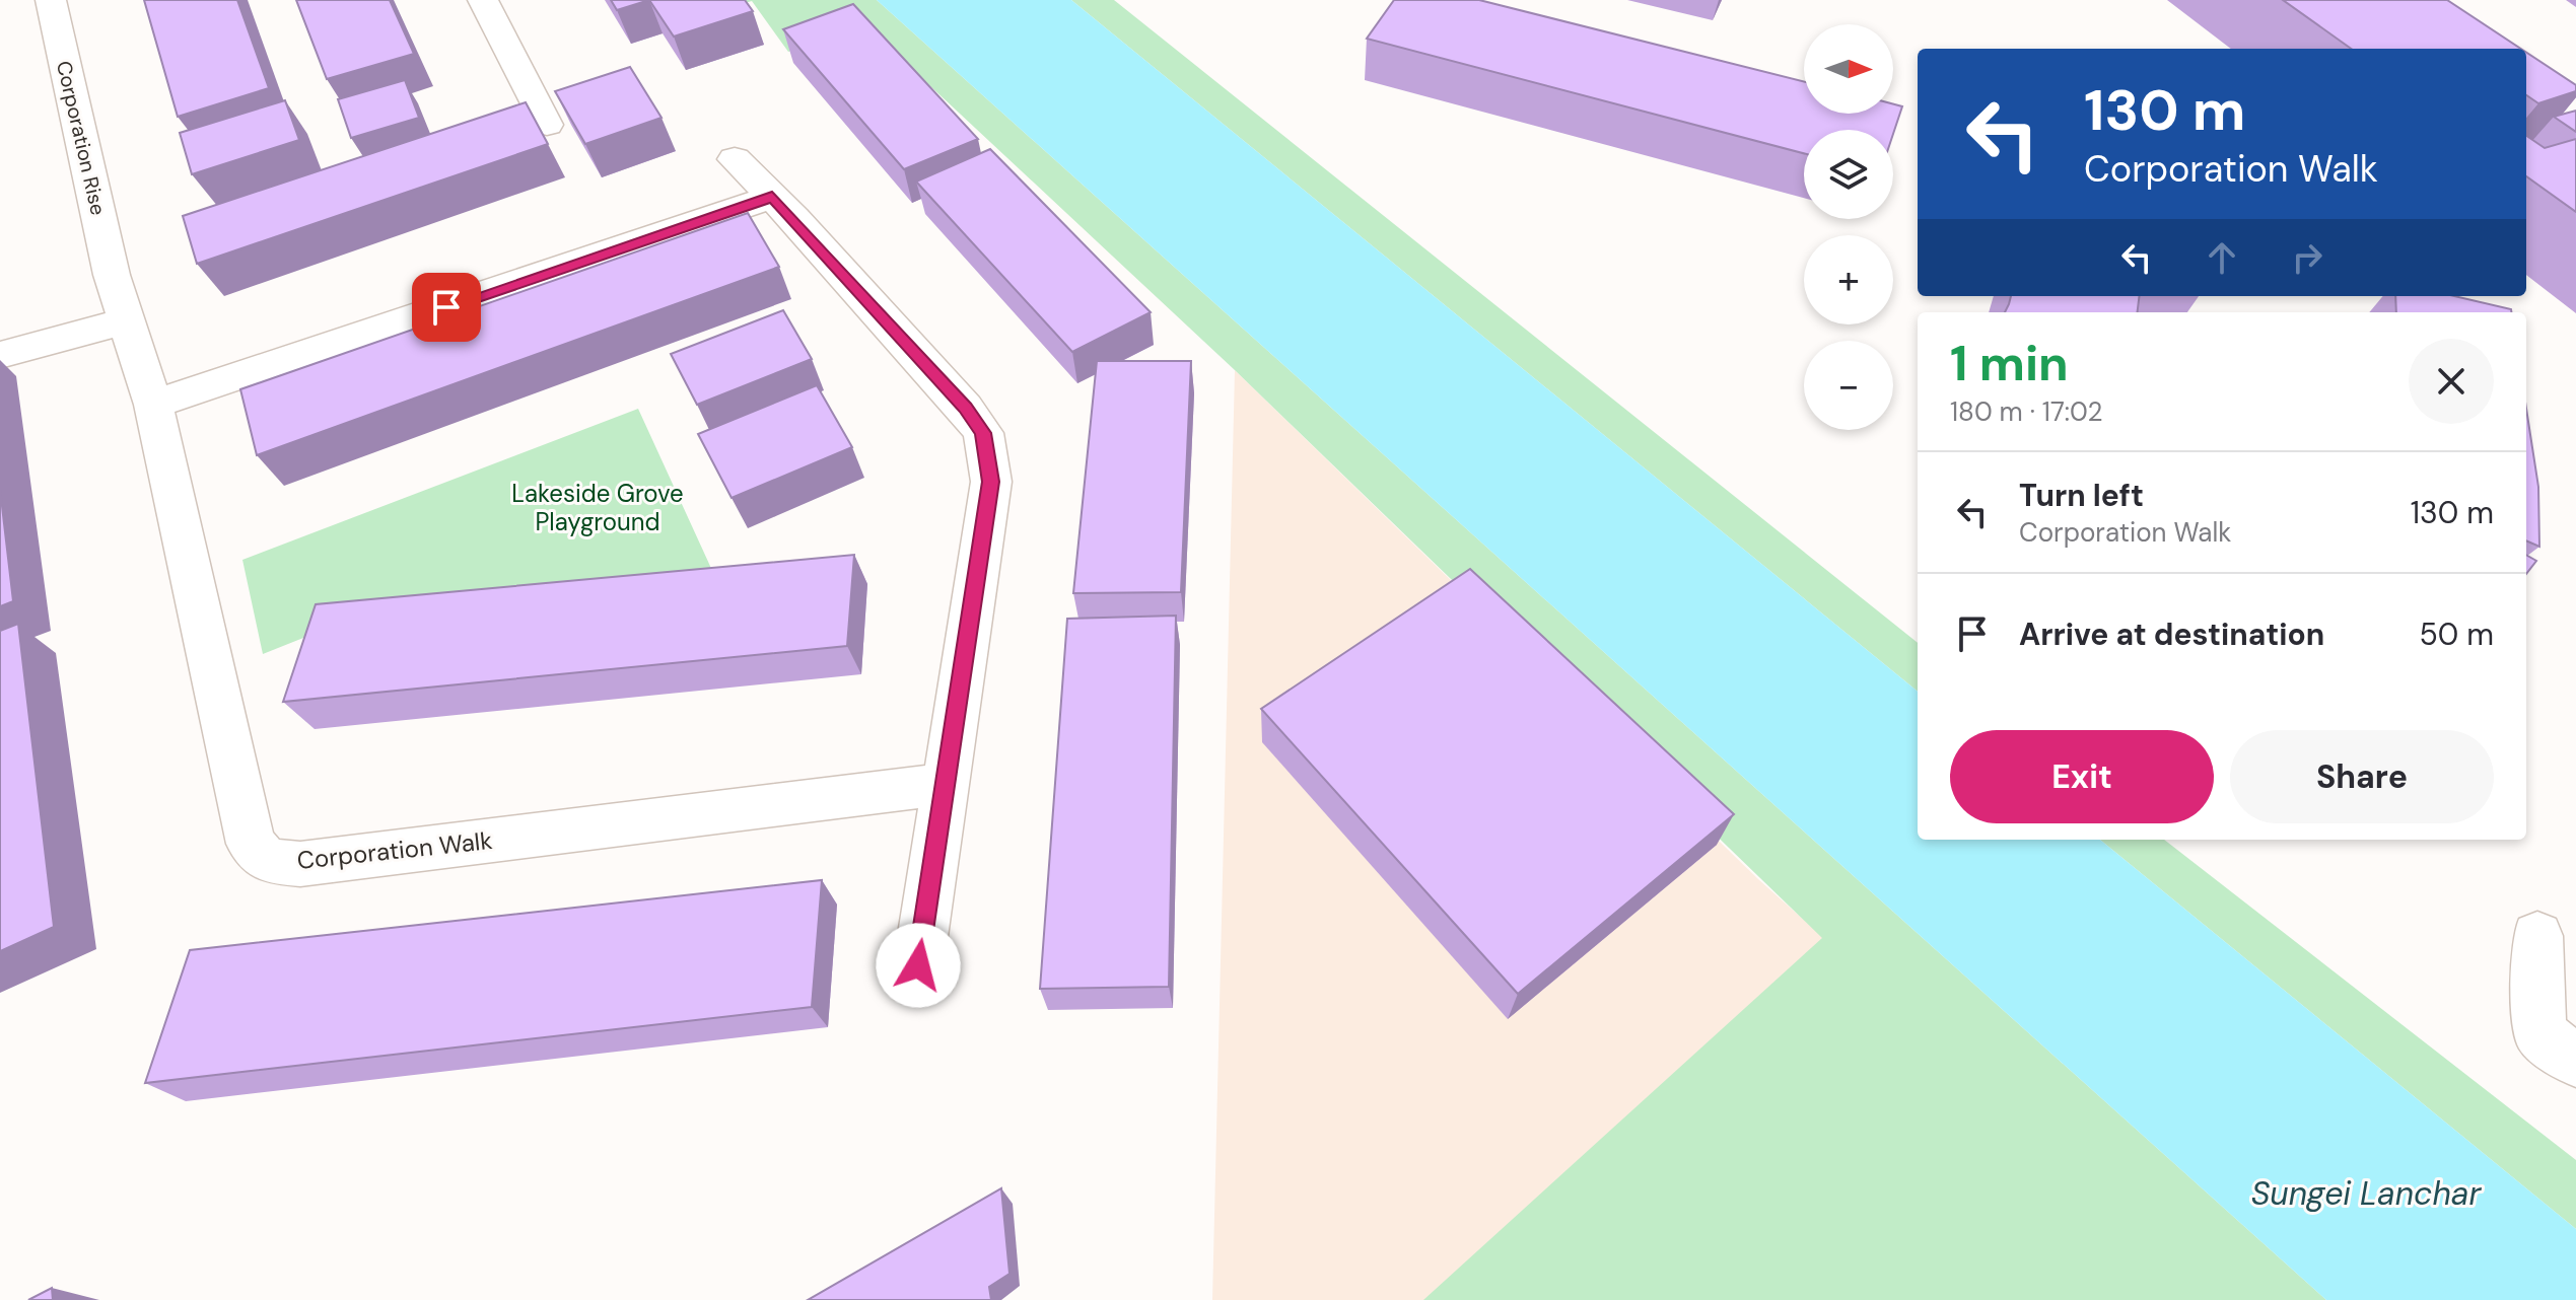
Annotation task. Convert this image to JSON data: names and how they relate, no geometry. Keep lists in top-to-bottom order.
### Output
{
  "streets": {
    "street": ["Corporation Rise", "Corporation Walk"]
  },
  "crossings": [
    ["Corporation Rise", "Corporation Walk"]
  ],
  "water": ["Sungei Lanchar"],
  "parks": ["Lakeside Grove Playground"],
  "north": "right",
  "page": {
    "map_buttons": ["+", "−"],
    "turn": ["130 m", "Corporation Walk"],
    "heading": ["1 min", "180 m · 17:02"],
    "list": [
      {
        "name": "Turn left",
        "note": "Corporation Walk",
        "value": "130 m"
      },
      {
        "name": "Arrive at destination",
        "value": "50 m"
      }
    ],
    "buttons": ["Exit", "Share"]
  }
}
